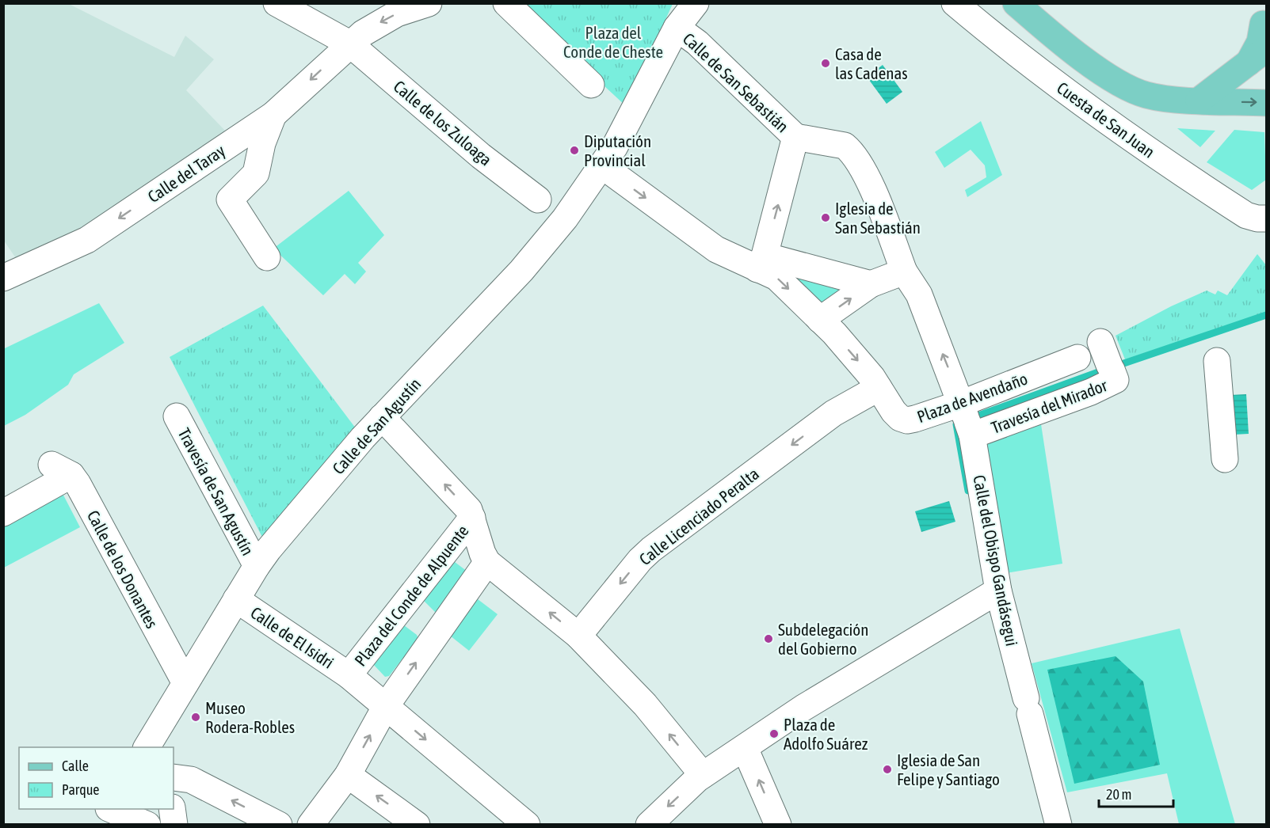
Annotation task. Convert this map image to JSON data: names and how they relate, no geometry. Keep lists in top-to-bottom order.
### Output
{
  "streets": {
    "street": [
      "Calle de San Sebastián",
      "Cuesta de San Juan",
      "Calle de los Zuloaga",
      "Calle del Taray",
      "Plaza de Avendaño",
      "Travesía del Mirador",
      "Calle de San Agustín",
      "Travesía de San Agustín",
      "Calle Licenciado Peralta",
      "Calle del Obispo Gandásegui",
      "Calle de los Donantes",
      "Plaza del Conde de Alpuente",
      "Calle de El Isidri"
    ]
  },
  "crossings": [
    ["Calle de San Sebastián", "Calle de San Agustín"],
    ["Calle de San Sebastián", "Calle del Obispo Gandásegui"],
    ["Calle de los Zuloaga", "Calle del Taray"],
    ["Plaza de Avendaño", "Travesía del Mirador"],
    ["Plaza de Avendaño", "Calle Licenciado Peralta"],
    ["Plaza de Avendaño", "Calle del Obispo Gandásegui"],
    ["Travesía del Mirador", "Calle del Obispo Gandásegui"],
    ["Calle de San Agustín", "Travesía de San Agustín"],
    ["Calle de San Agustín", "Calle de los Donantes"],
    ["Calle de San Agustín", "Calle de El Isidri"],
    ["Plaza del Conde de Alpuente", "Calle de El Isidri"]
  ],
  "one_way": ["Calle del Taray"],
  "parks": ["Plaza del Conde de Cheste"],
  "places": [
    "Casa de las Cadenas",
    "Diputación Provincial",
    "Iglesia de San Sebastián",
    "Subdelegación del Gobierno",
    "Museo Rodera-Robles",
    "Plaza de Adolfo Suárez",
    "Iglesia de San Felipe y Santiago"
  ],
  "legend": ["Calle", "Parque"],
  "scale_bar": "20 m"
}
